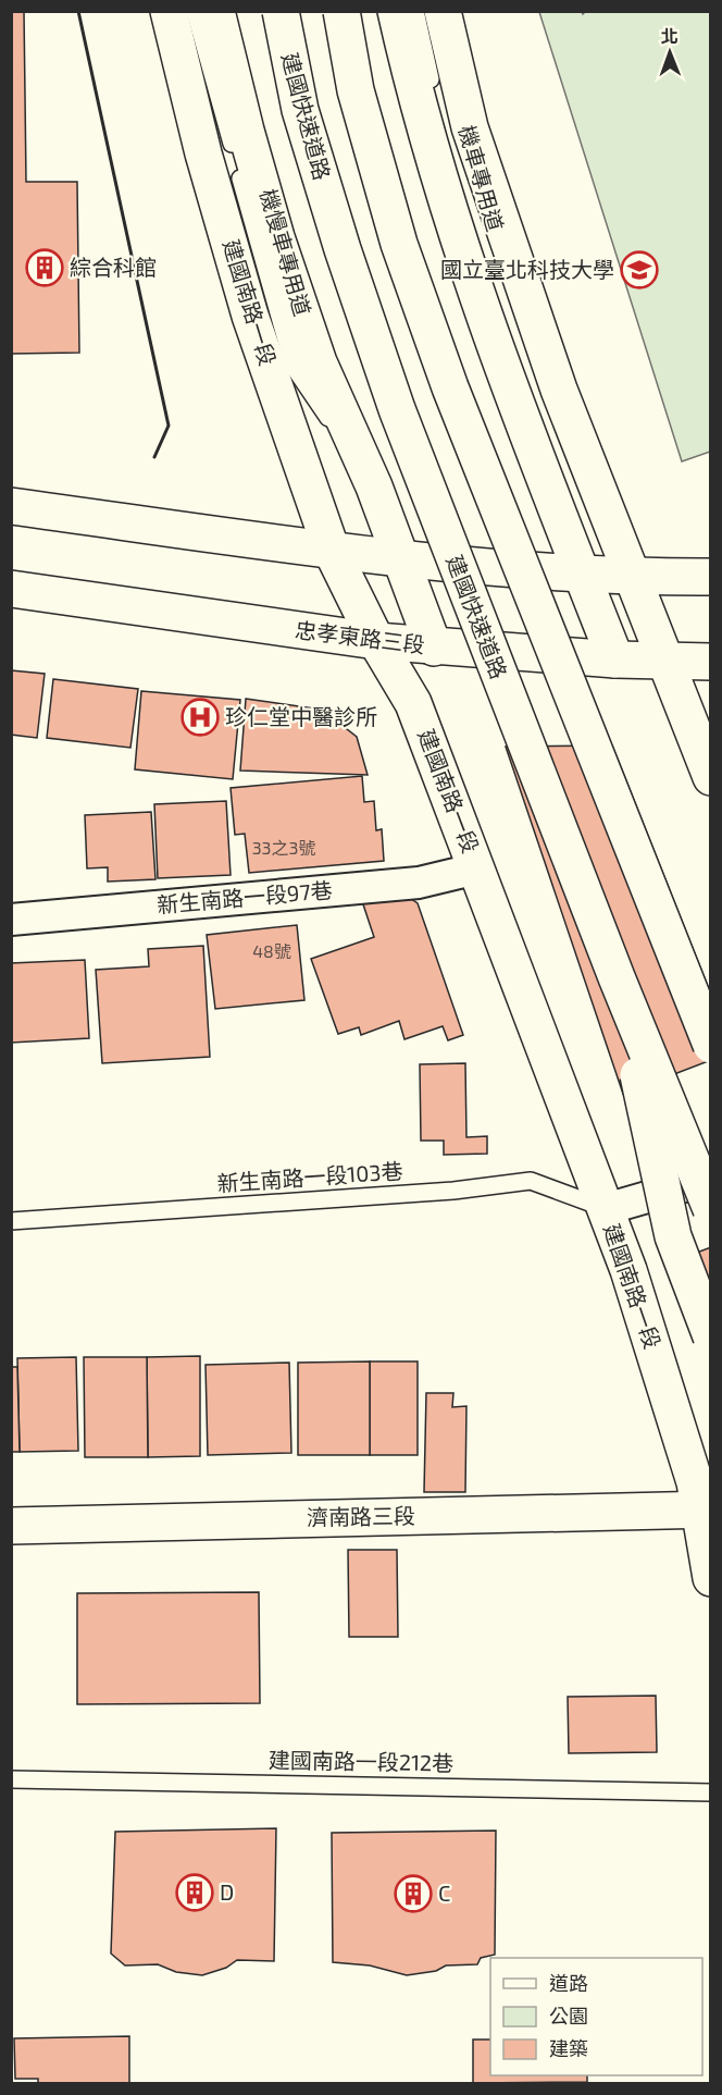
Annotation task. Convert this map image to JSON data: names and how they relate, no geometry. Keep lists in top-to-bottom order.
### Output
{
  "streets": {
    "main road": [
      "建國快速道路",
      "建國南路一段",
      "忠孝東路三段",
      "濟南路三段"
    ],
    "street": ["新生南路一段97巷"],
    "lane": [
      "機車專用道",
      "機慢車專用道",
      "新生南路一段103巷",
      "建國南路一段212巷"
    ]
  },
  "crossings": [
    ["建國南路一段", "忠孝東路三段"],
    ["建國南路一段", "新生南路一段97巷"],
    ["建國南路一段", "新生南路一段103巷"],
    ["建國南路一段", "濟南路三段"]
  ],
  "places": {
    "building": ["綜合科館", "D", "C"],
    "school or university": ["國立臺北科技大學"],
    "hospital": ["珍仁堂中醫診所"]
  },
  "house_numbers": ["33之3號", "48號"],
  "legend": ["道路", "公園", "建築"],
  "north": "top"
}
